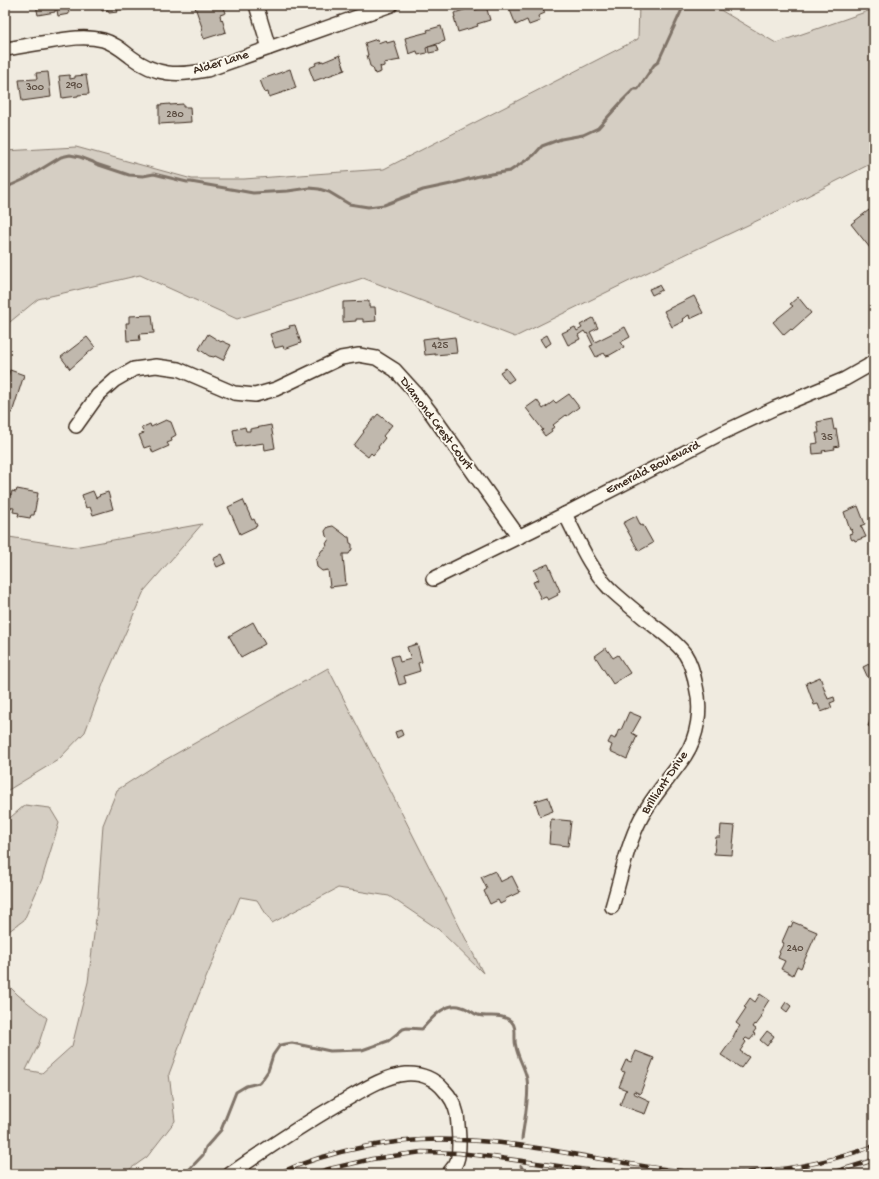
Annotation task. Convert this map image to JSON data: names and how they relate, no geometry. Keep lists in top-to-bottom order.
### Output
{
  "streets": {
    "street": [
      "Alder Lane",
      "Diamond Crest Court",
      "Emerald Boulevard",
      "Brilliant Drive"
    ]
  },
  "crossings": [
    ["Diamond Crest Court", "Emerald Boulevard"],
    ["Emerald Boulevard", "Brilliant Drive"]
  ],
  "house_numbers": [
    "290",
    "300",
    "280",
    "425",
    "35",
    "240"
  ]
}
